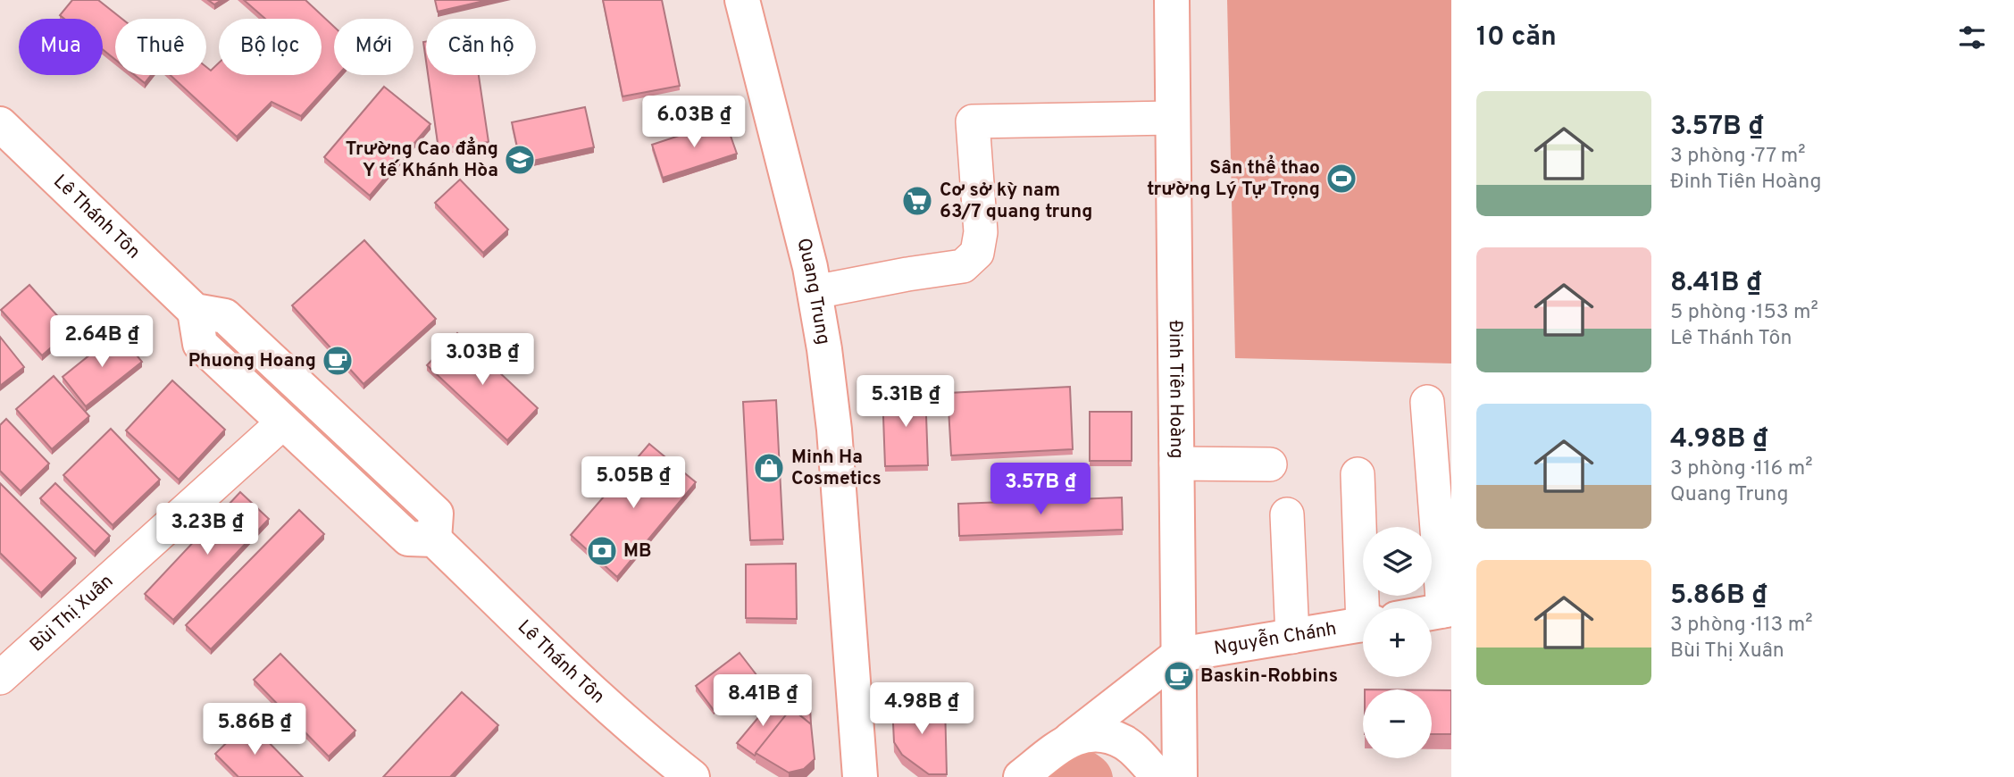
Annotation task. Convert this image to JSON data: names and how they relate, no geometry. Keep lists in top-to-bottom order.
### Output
{
  "streets": {
    "street": [
      "Lê Thánh Tôn",
      "Quang Trung",
      "Đinh Tiên Hoàng",
      "Bùi Thị Xuân",
      "Nguyễn Chánh"
    ]
  },
  "crossings": [
    ["Đinh Tiên Hoàng", "Nguyễn Chánh"]
  ],
  "places": {
    "school or university": ["Trường Cao đẳng Y tế Khánh Hòa"],
    "sports": ["Sân thể thao trường Lý Tự Trọng"],
    "supermarket": ["Cơ sở kỳ nam 63/7 quang trung"],
    "cafe": ["Phuong Hoang", "Baskin-Robbins"],
    "shop": ["Minh Ha Cosmetics"],
    "bank": ["MB"]
  },
  "page": {
    "heading": "10 căn",
    "chip": [
      "Mua",
      "Thuê",
      "Bộ lọc",
      "Mới",
      "Căn hộ"
    ],
    "list": [
      {
        "name": "3.57B ₫",
        "note": "3 phòng · 77 m² · Đinh Tiên Hoàng"
      },
      {
        "name": "8.41B ₫",
        "note": "5 phòng · 153 m² · Lê Thánh Tôn"
      },
      {
        "name": "4.98B ₫",
        "note": "3 phòng · 116 m² · Quang Trung"
      },
      {
        "name": "5.86B ₫",
        "note": "3 phòng · 113 m² · Bùi Thị Xuân"
      }
    ],
    "price": [
      "6.03B ₫",
      "2.64B ₫",
      "3.03B ₫",
      "5.31B ₫",
      "5.05B ₫",
      "3.57B ₫",
      "3.23B ₫",
      "8.41B ₫",
      "4.98B ₫",
      "5.86B ₫"
    ],
    "map_buttons": ["+", "−"]
  }
}
